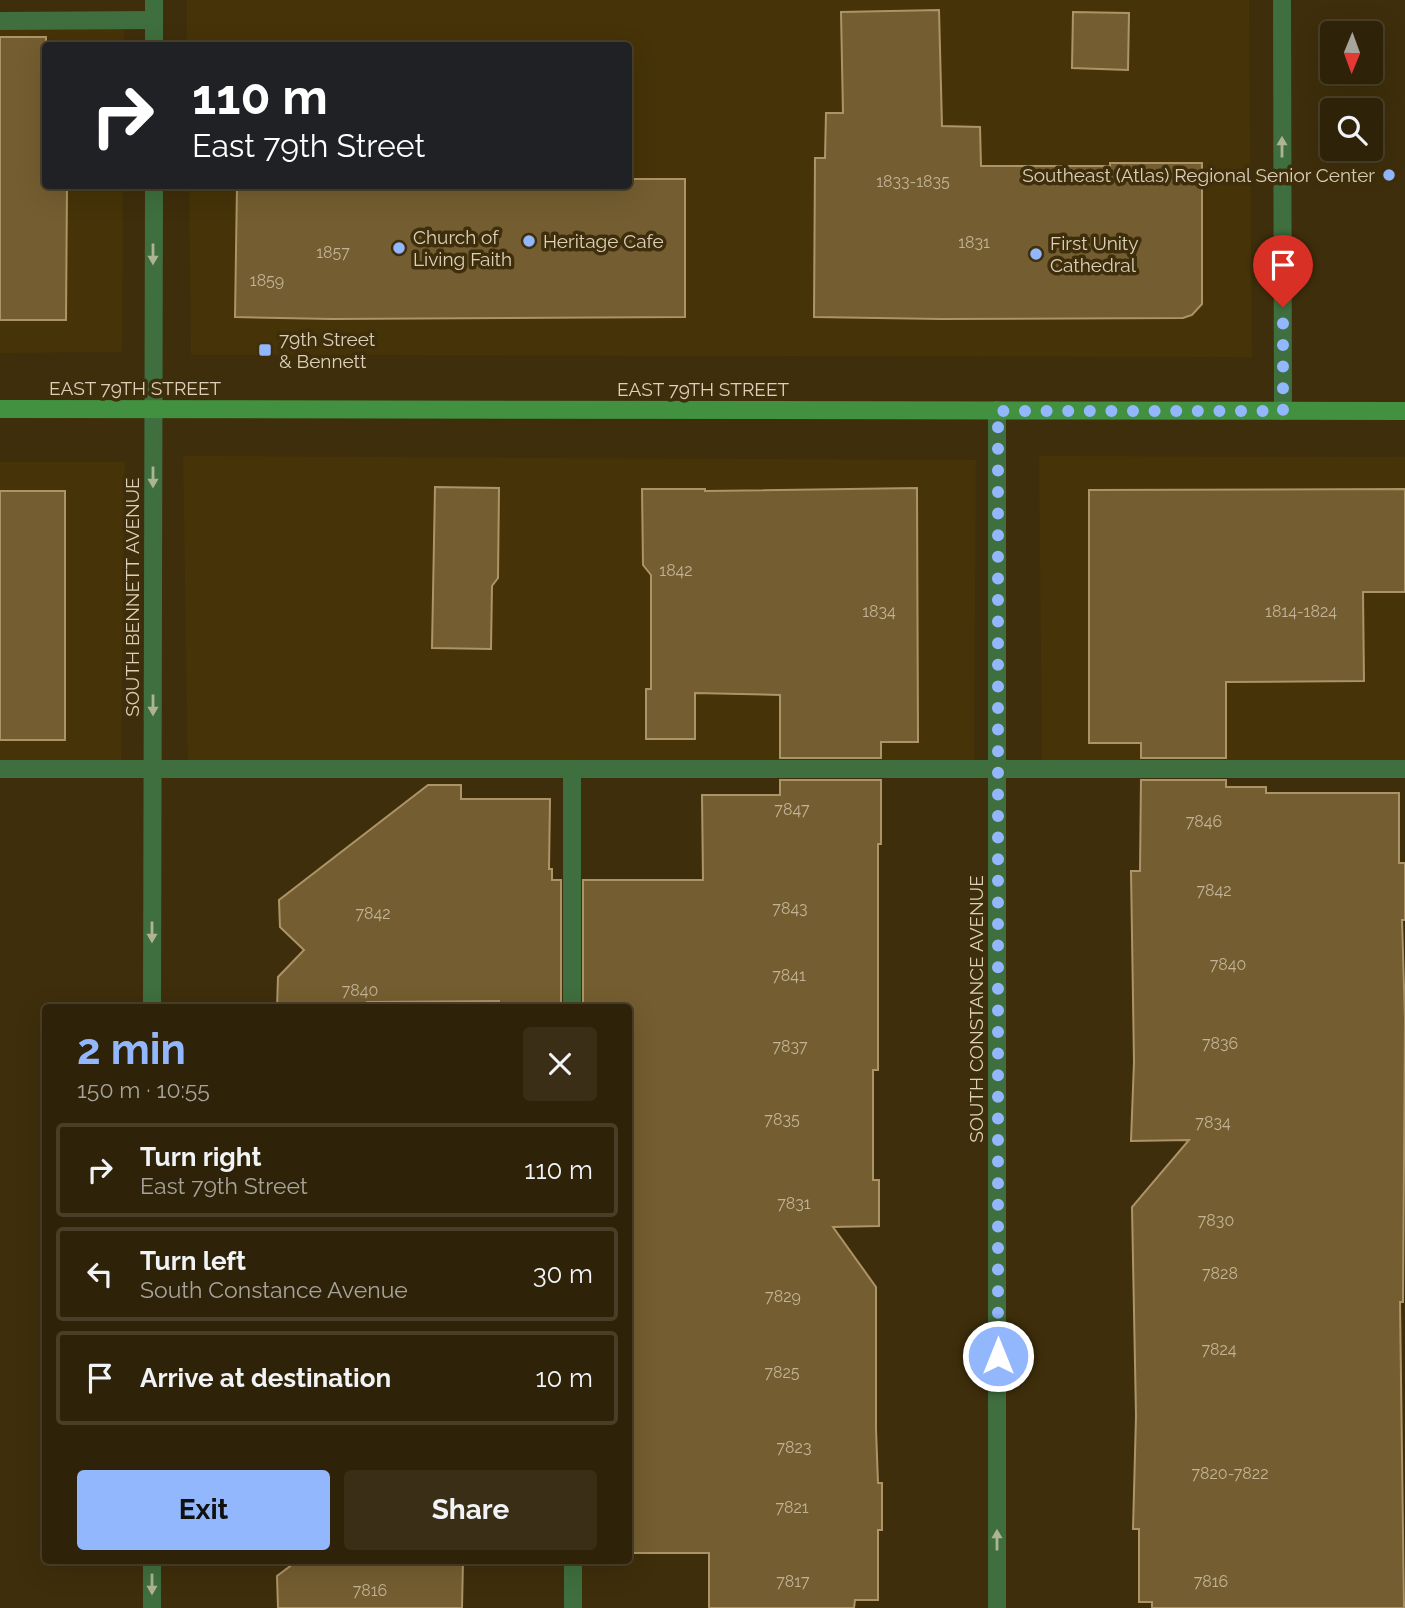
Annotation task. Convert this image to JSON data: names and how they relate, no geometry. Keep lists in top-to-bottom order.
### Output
{
  "streets": {
    "main road": ["EAST 79TH STREET"],
    "street": ["SOUTH BENNETT AVENUE", "SOUTH CONSTANCE AVENUE"]
  },
  "crossings": [
    ["EAST 79TH STREET", "SOUTH BENNETT AVENUE"],
    ["EAST 79TH STREET", "SOUTH CONSTANCE AVENUE"]
  ],
  "one_way": ["SOUTH BENNETT AVENUE", "SOUTH CONSTANCE AVENUE"],
  "places": {
    "other": [
      "Southeast (Atlas) Regional Senior Center",
      "Heritage Cafe",
      "Church of Living Faith",
      "First Unity Cathedral"
    ],
    "transit": ["79th Street & Bennett"]
  },
  "house_numbers": [
    "1833-1835",
    "1831",
    "1857",
    "1859",
    "1842",
    "1834",
    "1814-1824",
    "7847",
    "7846",
    "7842",
    "7843",
    "7842",
    "7840",
    "7841",
    "7840",
    "7836",
    "7837",
    "7835",
    "7834",
    "7831",
    "7830",
    "7828",
    "7829",
    "7824",
    "7825",
    "7823",
    "7820-7822",
    "7821",
    "7817",
    "7816",
    "7816"
  ],
  "north": "bottom",
  "page": {
    "turn": ["110 m", "East 79th Street"],
    "heading": ["2 min", "150 m · 10:55"],
    "list": [
      {
        "name": "Turn right",
        "note": "East 79th Street",
        "value": "110 m"
      },
      {
        "name": "Turn left",
        "note": "South Constance Avenue",
        "value": "30 m"
      },
      {
        "name": "Arrive at destination",
        "value": "10 m"
      }
    ],
    "buttons": ["Exit", "Share"]
  }
}
